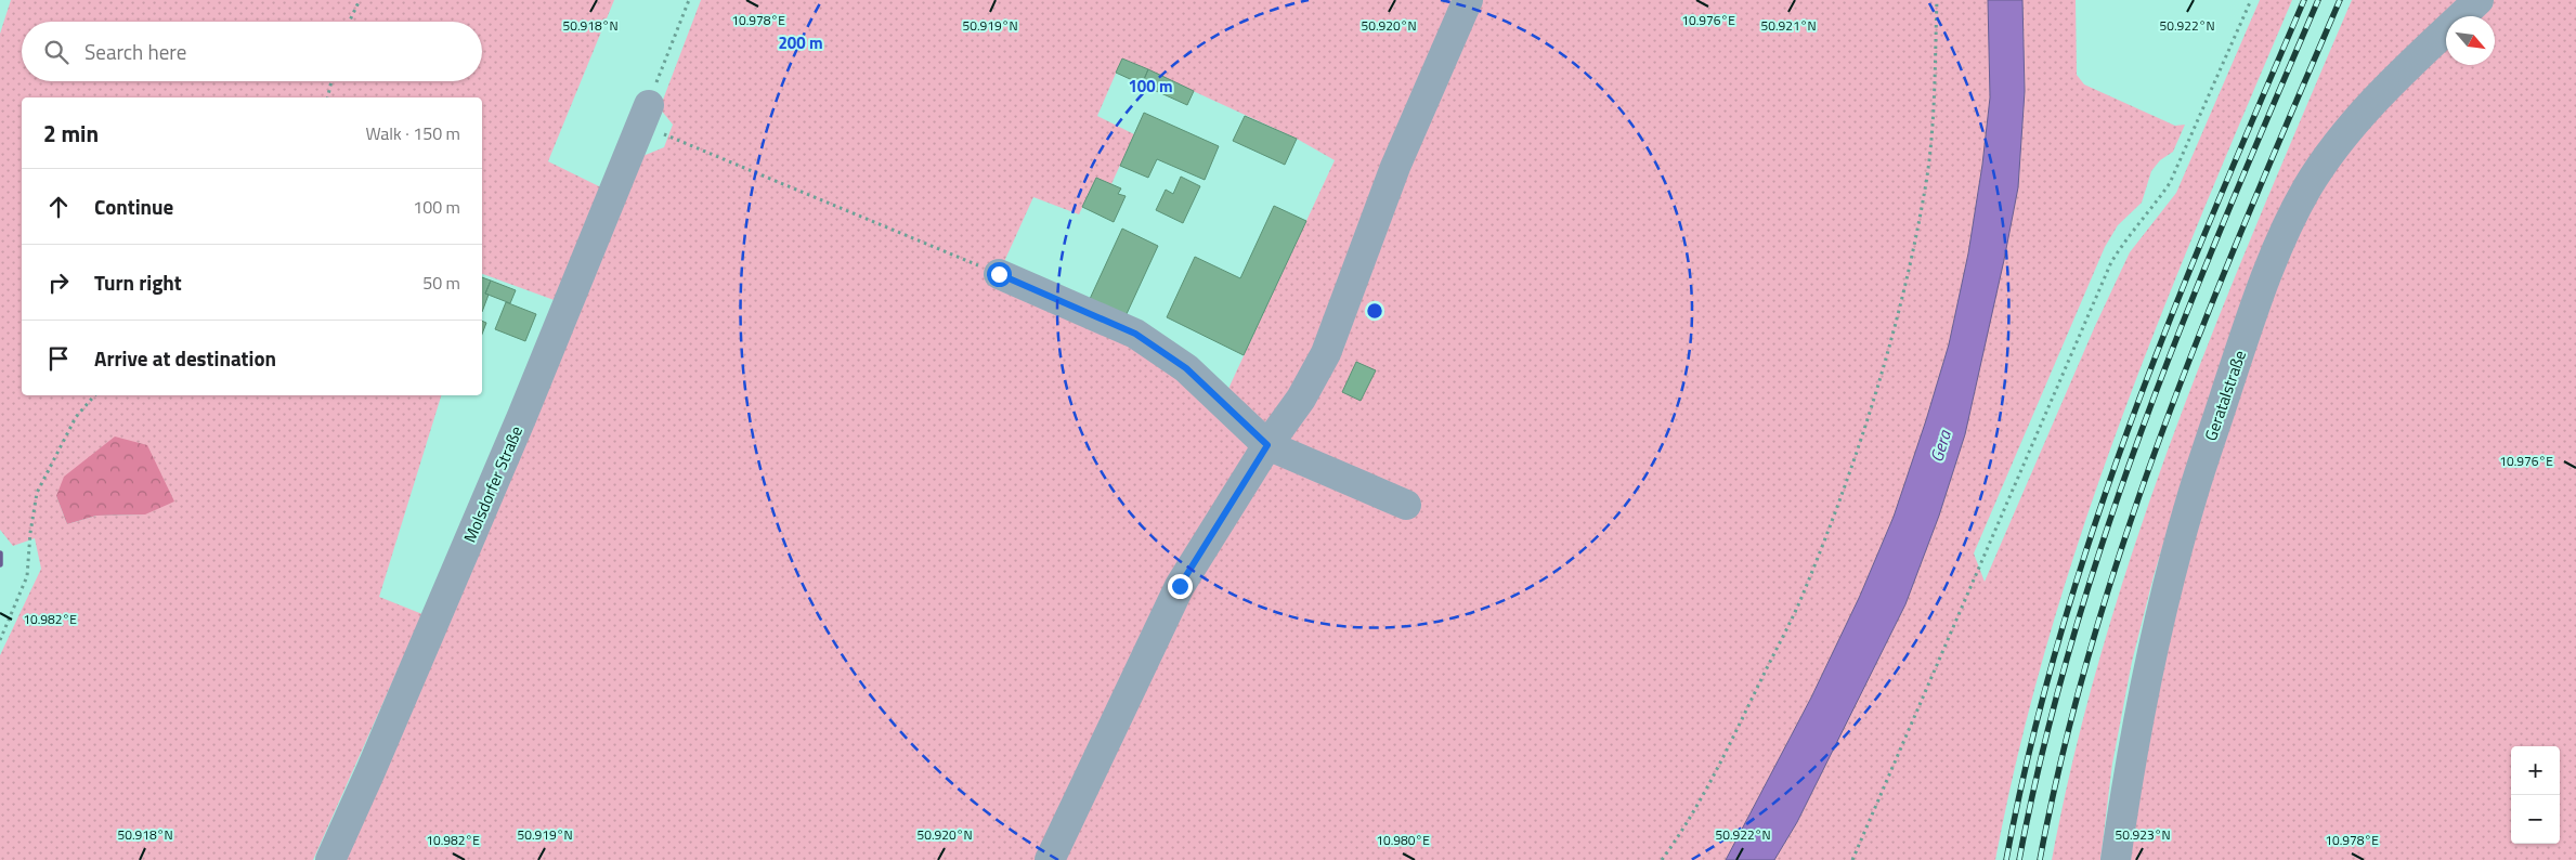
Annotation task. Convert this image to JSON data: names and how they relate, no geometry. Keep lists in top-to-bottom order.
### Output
{
  "streets": {
    "street": ["Geratalstraße", "Molsdorfer Straße"]
  },
  "water": ["Gera"],
  "north": "bottom right",
  "page": {
    "search": "Search here",
    "heading": ["2 min", "Walk · 150 m"],
    "list": [
      ["Continue", "100 m"],
      ["Turn right", "50 m"],
      "Arrive at destination"
    ],
    "map_buttons": ["+", "−"]
  },
  "coordinates": [
    "10.976°E",
    "10.978°E",
    "50.918°N",
    "50.919°N",
    "50.920°N",
    "50.921°N",
    "50.922°N",
    "10.982°E",
    "50.923°N",
    "10.980°E"
  ],
  "rings": ["200 m", "100 m"]
}
